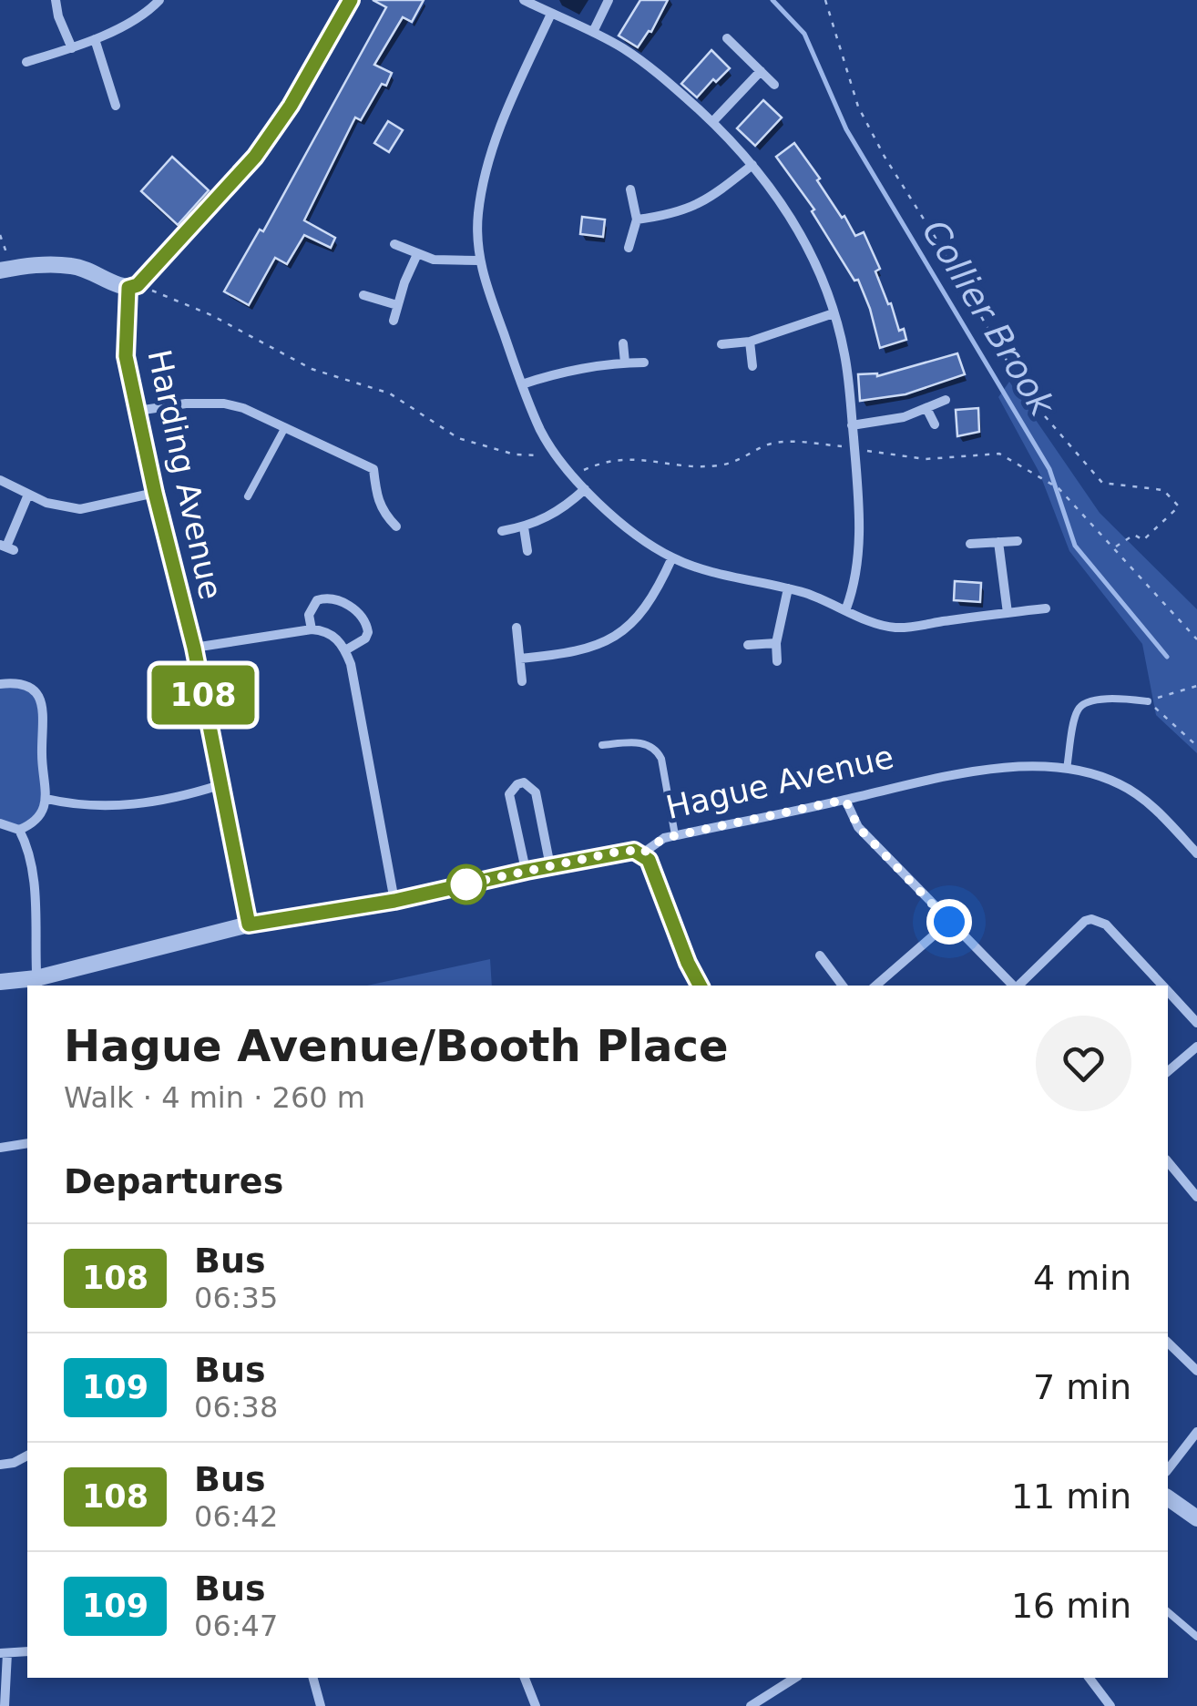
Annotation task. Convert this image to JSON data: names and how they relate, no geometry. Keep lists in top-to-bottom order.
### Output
{
  "streets": {
    "street": ["Harding Avenue", "Hague Avenue"]
  },
  "crossings": [
    ["Harding Avenue", "Hague Avenue"]
  ],
  "water": ["Collier Brook"],
  "lines": ["bus line 108"],
  "page": {
    "on_map": "108",
    "heading": [
      ["Hague Avenue/Booth Place", "Walk · 4 min · 260 m"],
      "Departures"
    ],
    "list": [
      {
        "mark": "108",
        "name": "Bus",
        "note": "06:35",
        "value": "4 min"
      },
      {
        "mark": "109",
        "name": "Bus",
        "note": "06:38",
        "value": "7 min"
      },
      {
        "mark": "108",
        "name": "Bus",
        "note": "06:42",
        "value": "11 min"
      },
      {
        "mark": "109",
        "name": "Bus",
        "note": "06:47",
        "value": "16 min"
      }
    ]
  }
}
